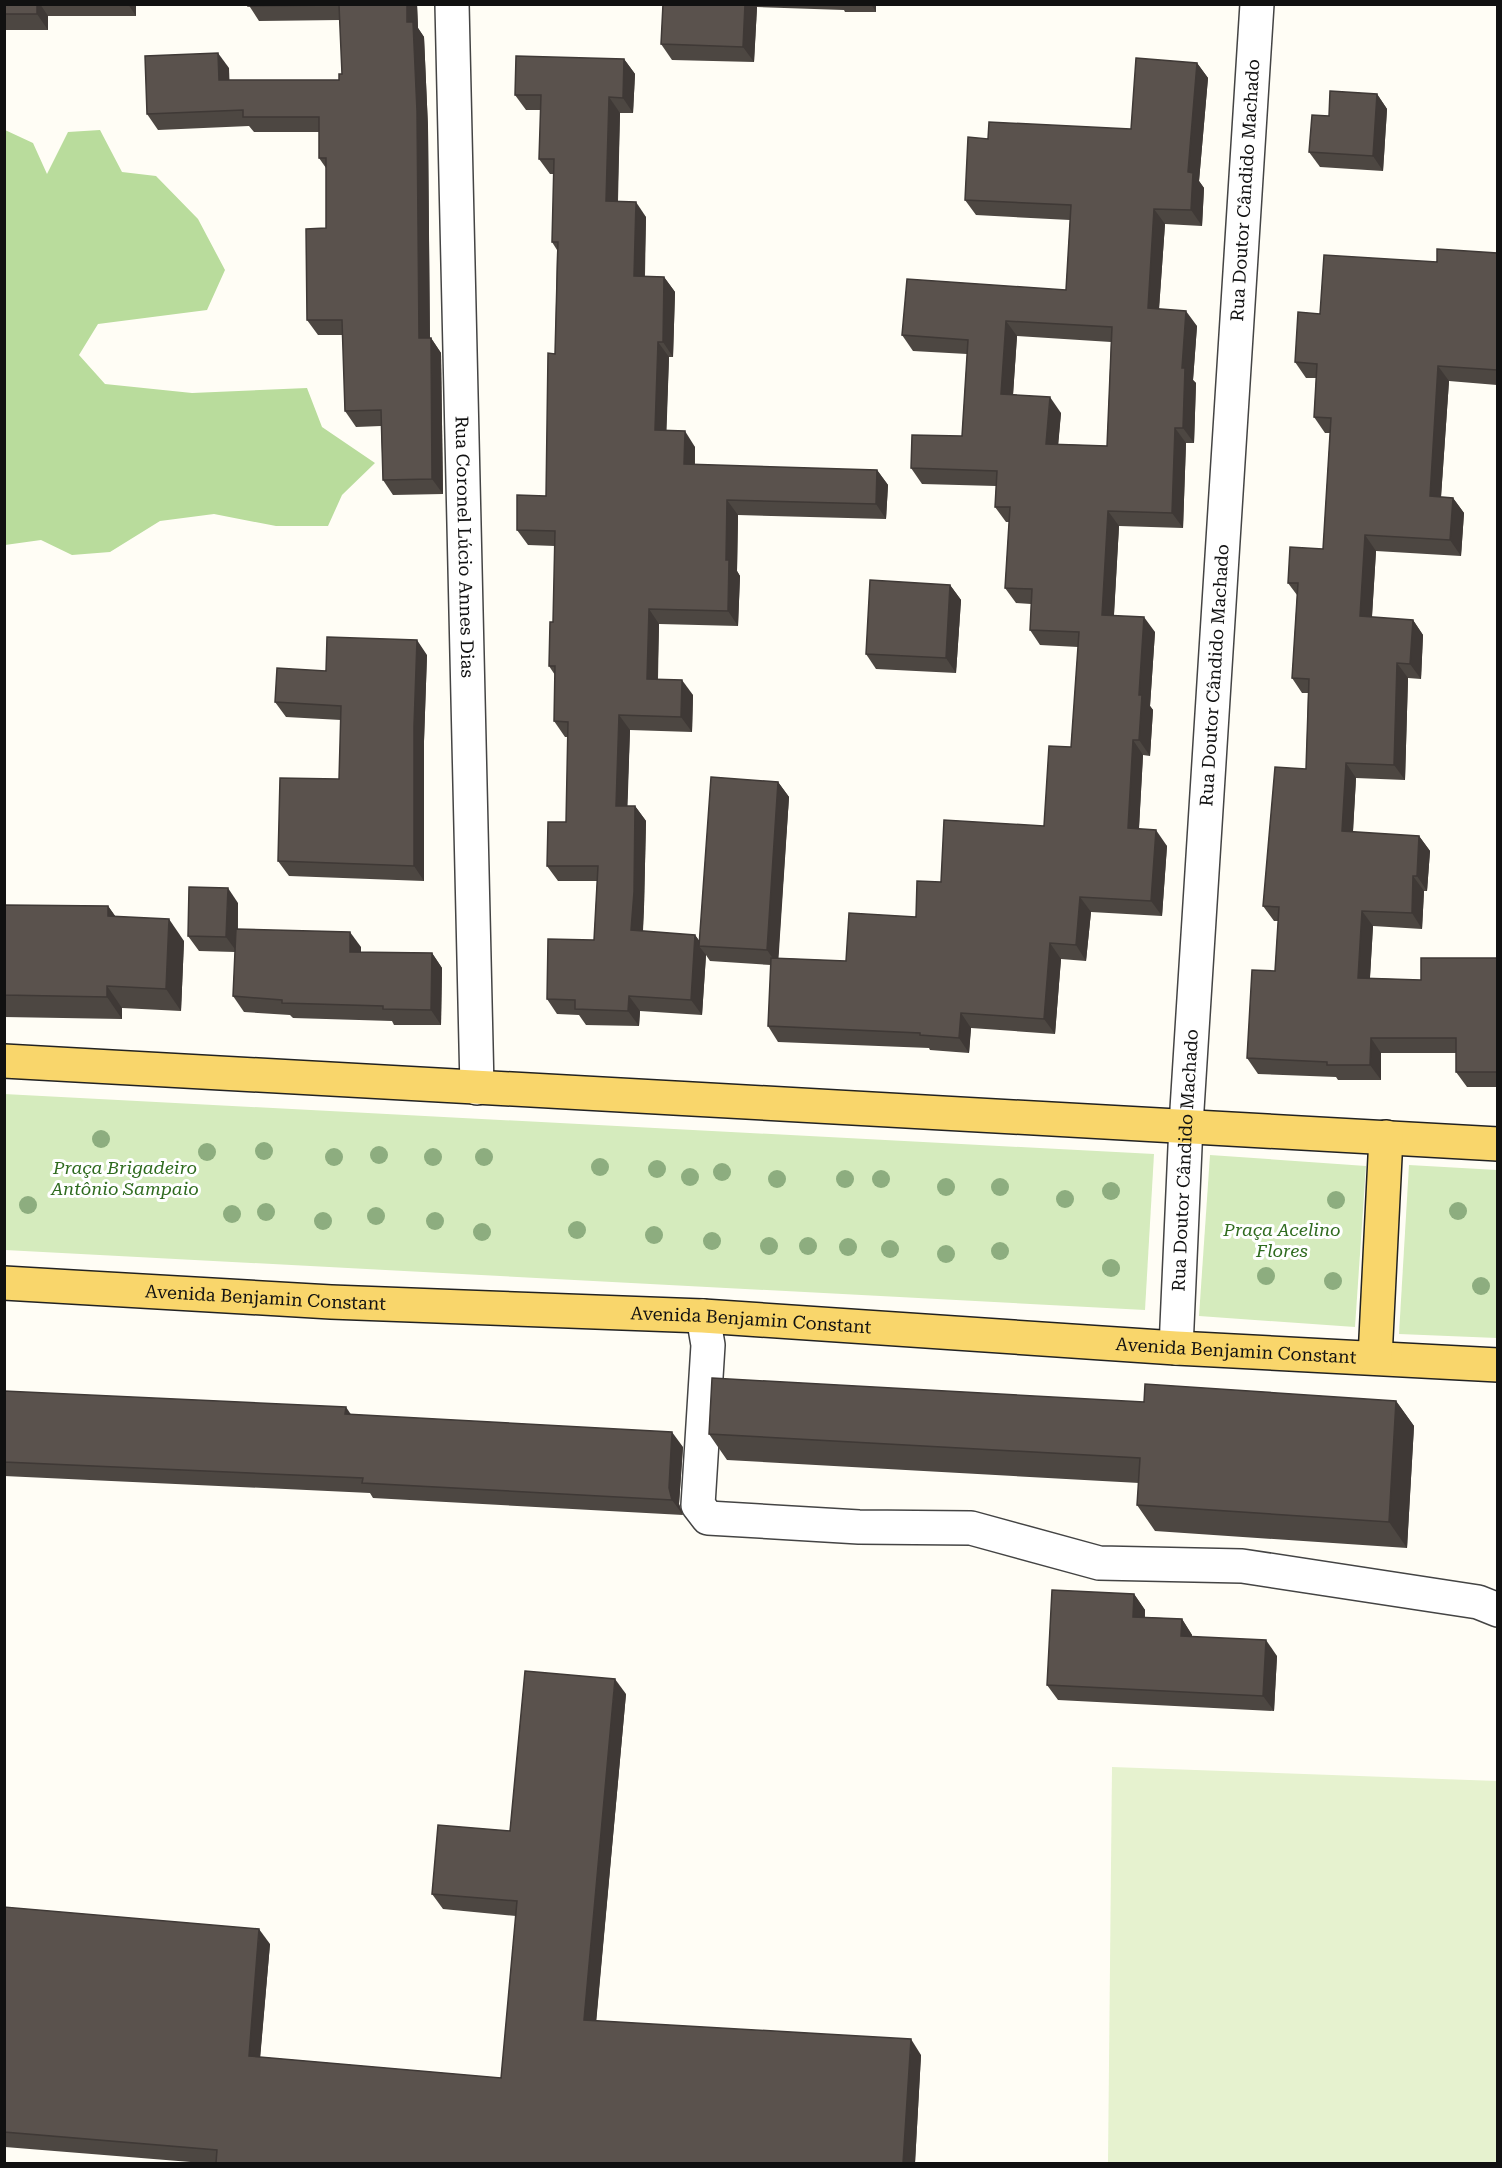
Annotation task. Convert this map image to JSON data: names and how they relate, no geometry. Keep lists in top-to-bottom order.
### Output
{
  "streets": {
    "main road": ["Avenida Benjamin Constant"],
    "street": ["Rua Doutor Cândido Machado", "Rua Coronel Lúcio Annes Dias"]
  },
  "crossings": [
    ["Rua Doutor Cândido Machado", "Avenida Benjamin Constant"]
  ],
  "parks": ["Praça Brigadeiro Antônio Sampaio", "Praça Acelino Flores"]
}
